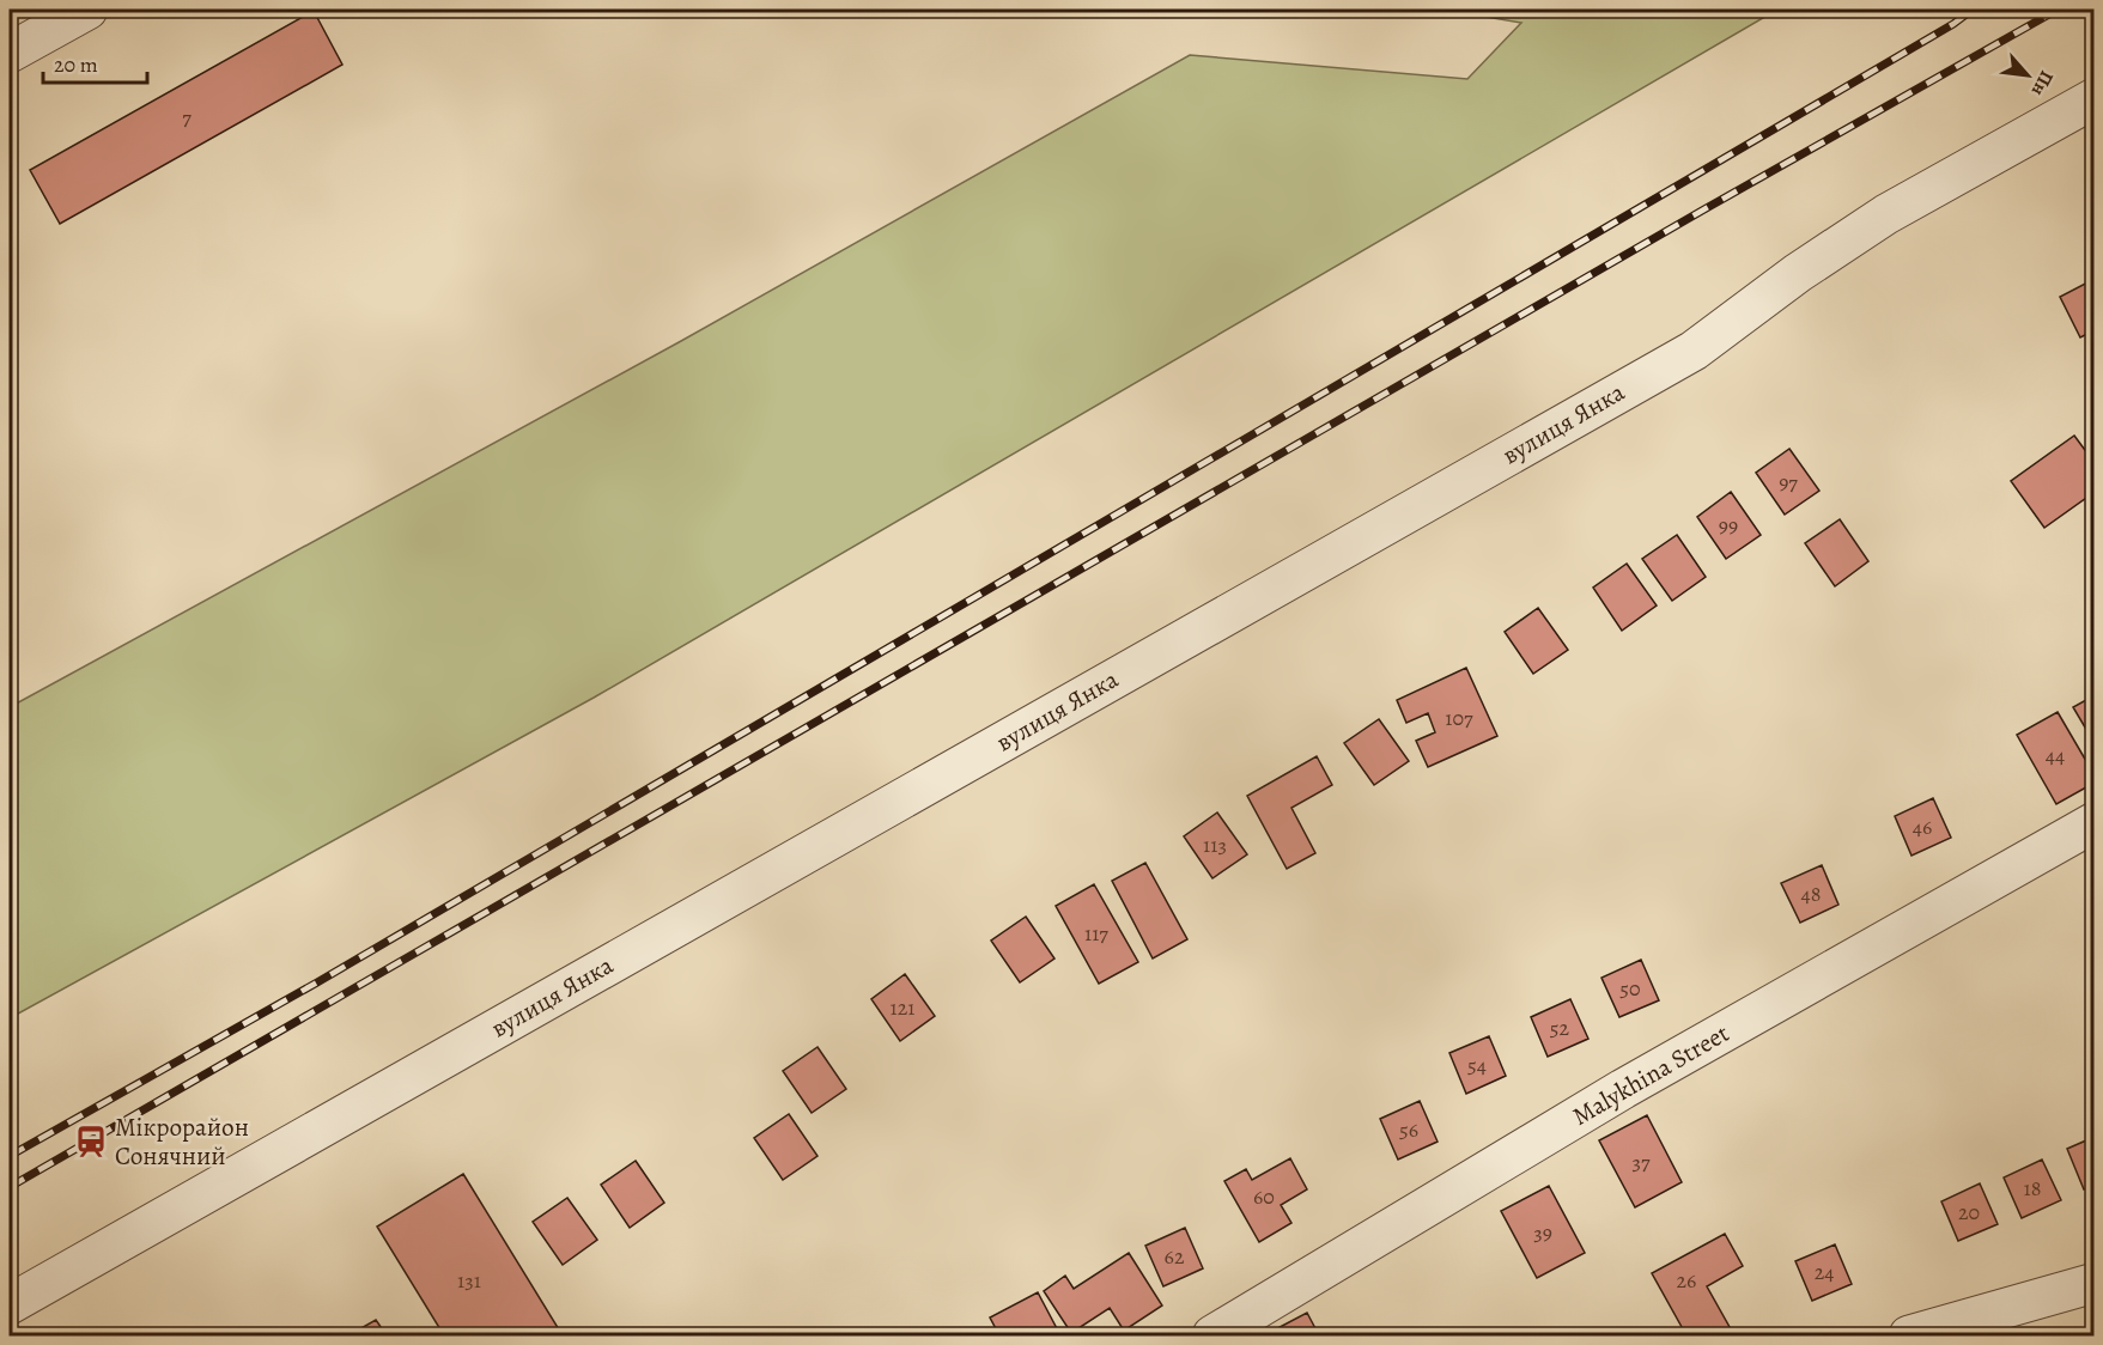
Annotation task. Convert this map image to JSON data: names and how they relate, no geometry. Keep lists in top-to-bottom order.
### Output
{
  "streets": {
    "street": ["вулиця Янка", "Malykhina Street"]
  },
  "places": {
    "station": ["Мікрорайон Сонячний"]
  },
  "house_numbers": [
    "7",
    "97",
    "99",
    "107",
    "44",
    "46",
    "113",
    "48",
    "117",
    "50",
    "121",
    "52",
    "54",
    "56",
    "37",
    "18",
    "60",
    "20",
    "39",
    "62",
    "24",
    "131",
    "26"
  ],
  "scale_bar": "20 m",
  "north": "bottom right"
}
